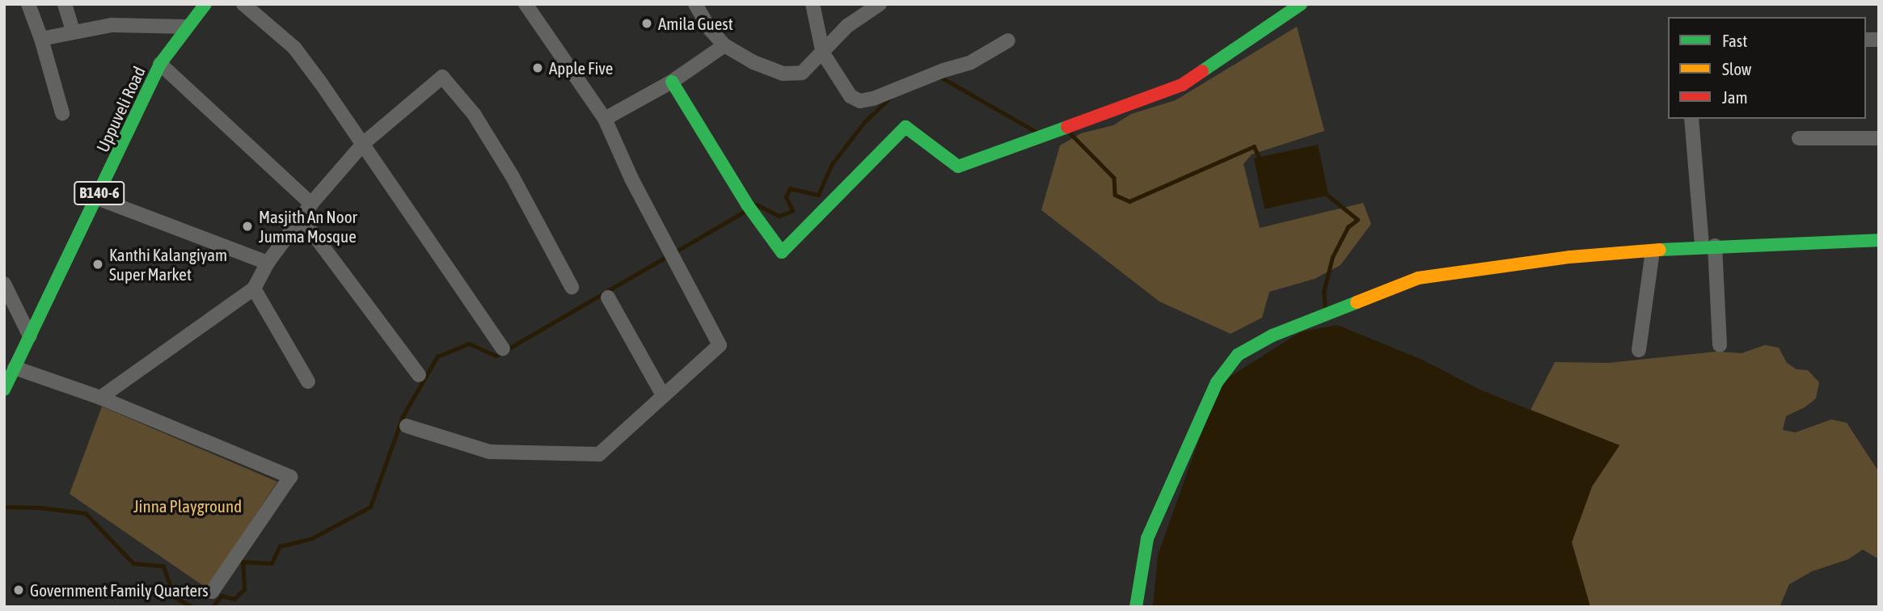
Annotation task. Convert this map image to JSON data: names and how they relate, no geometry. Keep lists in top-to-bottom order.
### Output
{
  "streets": {
    "street": ["Uppuveli Road", "B140-6"]
  },
  "parks": ["Jinna Playground"],
  "places": [
    "Amila Guest",
    "Apple Five",
    "Masjith An Noor Jumma Mosque",
    "Kanthi Kalangiyam Super Market",
    "Government Family Quarters"
  ],
  "legend": ["Fast", "Slow", "Jam"]
}
